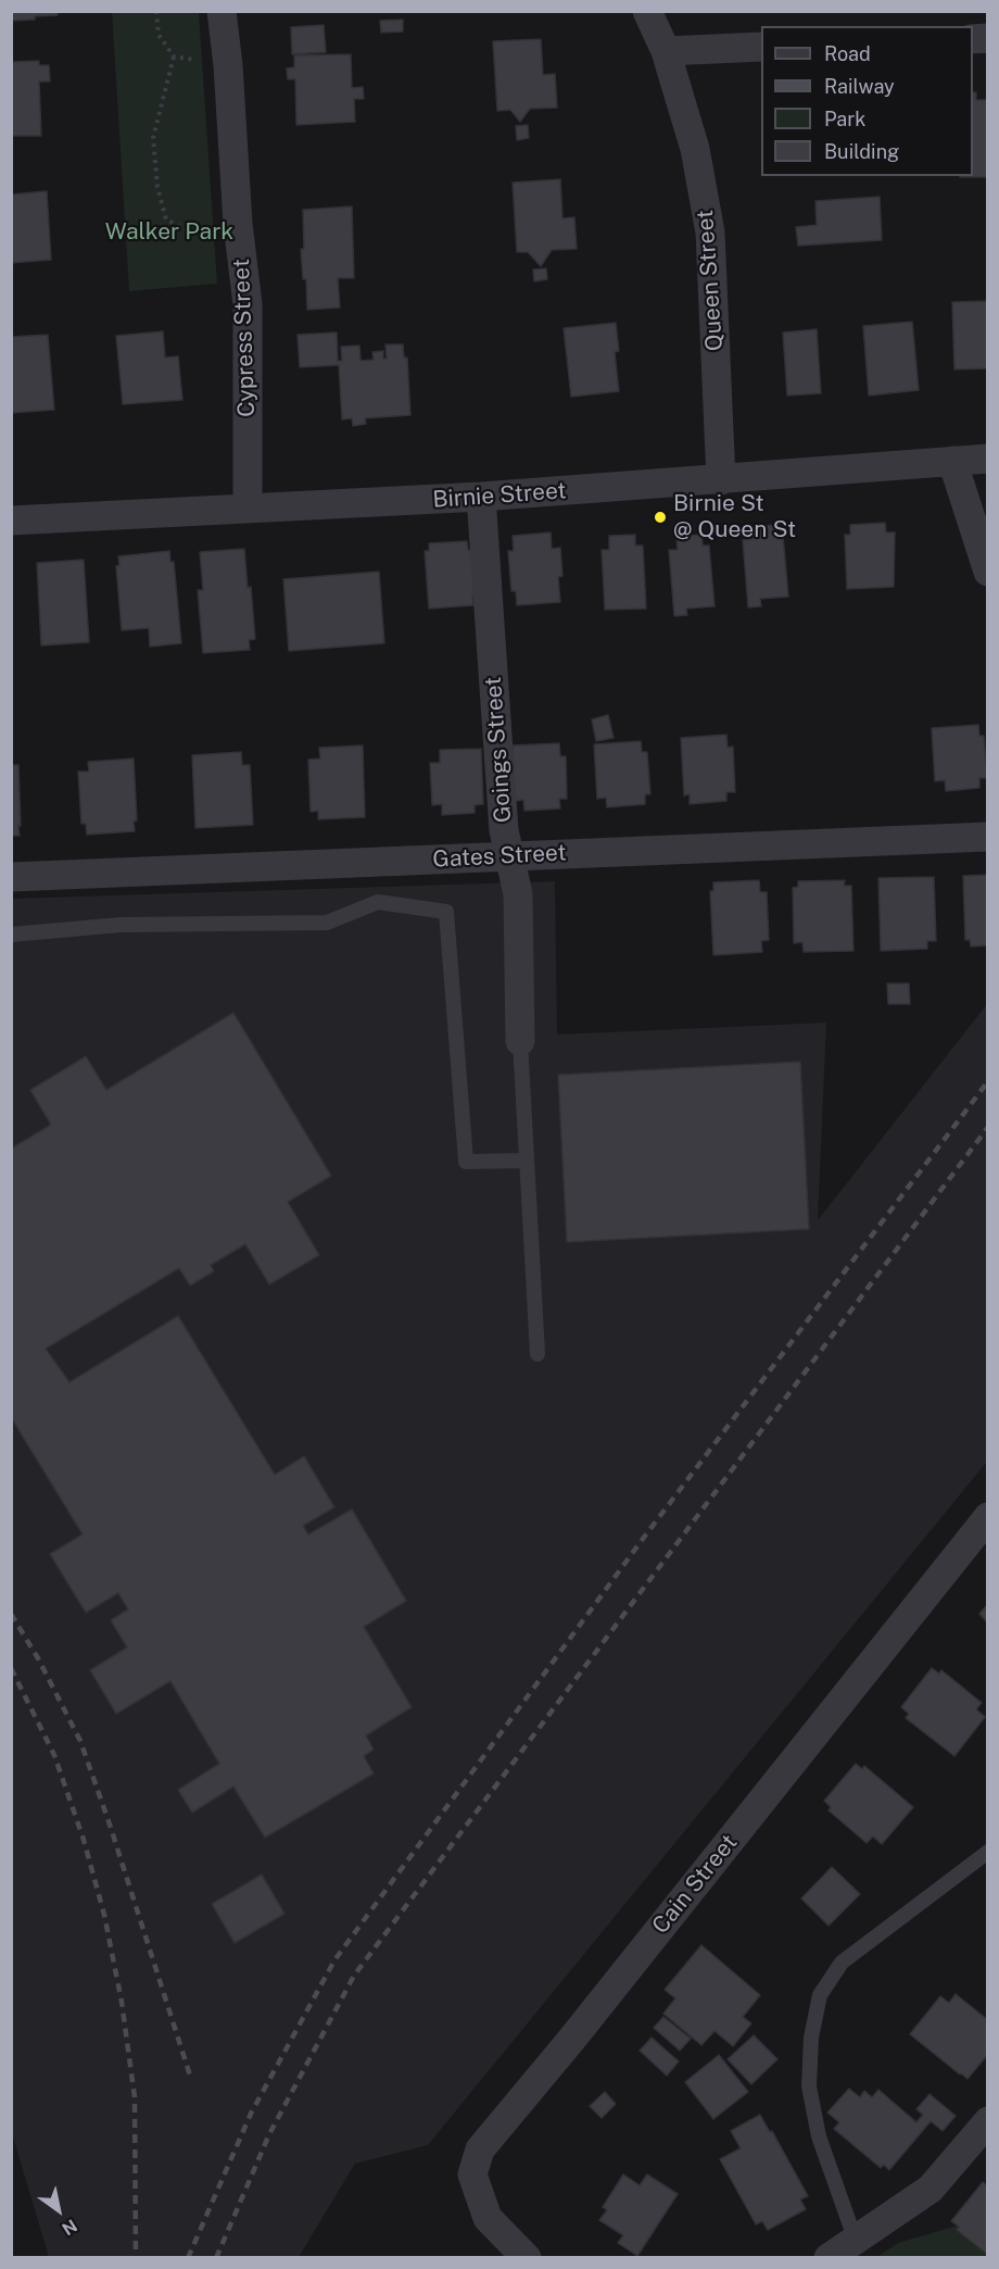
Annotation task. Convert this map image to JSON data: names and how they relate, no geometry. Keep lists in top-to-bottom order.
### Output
{
  "streets": {
    "street": [
      "Queen Street",
      "Cypress Street",
      "Birnie Street",
      "Goings Street",
      "Gates Street",
      "Cain Street"
    ]
  },
  "crossings": [
    ["Queen Street", "Birnie Street"],
    ["Cypress Street", "Birnie Street"],
    ["Birnie Street", "Goings Street"],
    ["Goings Street", "Gates Street"]
  ],
  "parks": ["Walker Park"],
  "places": ["Birnie St @ Queen St"],
  "legend": [
    "Road",
    "Railway",
    "Park",
    "Building"
  ],
  "north": "bottom right"
}
